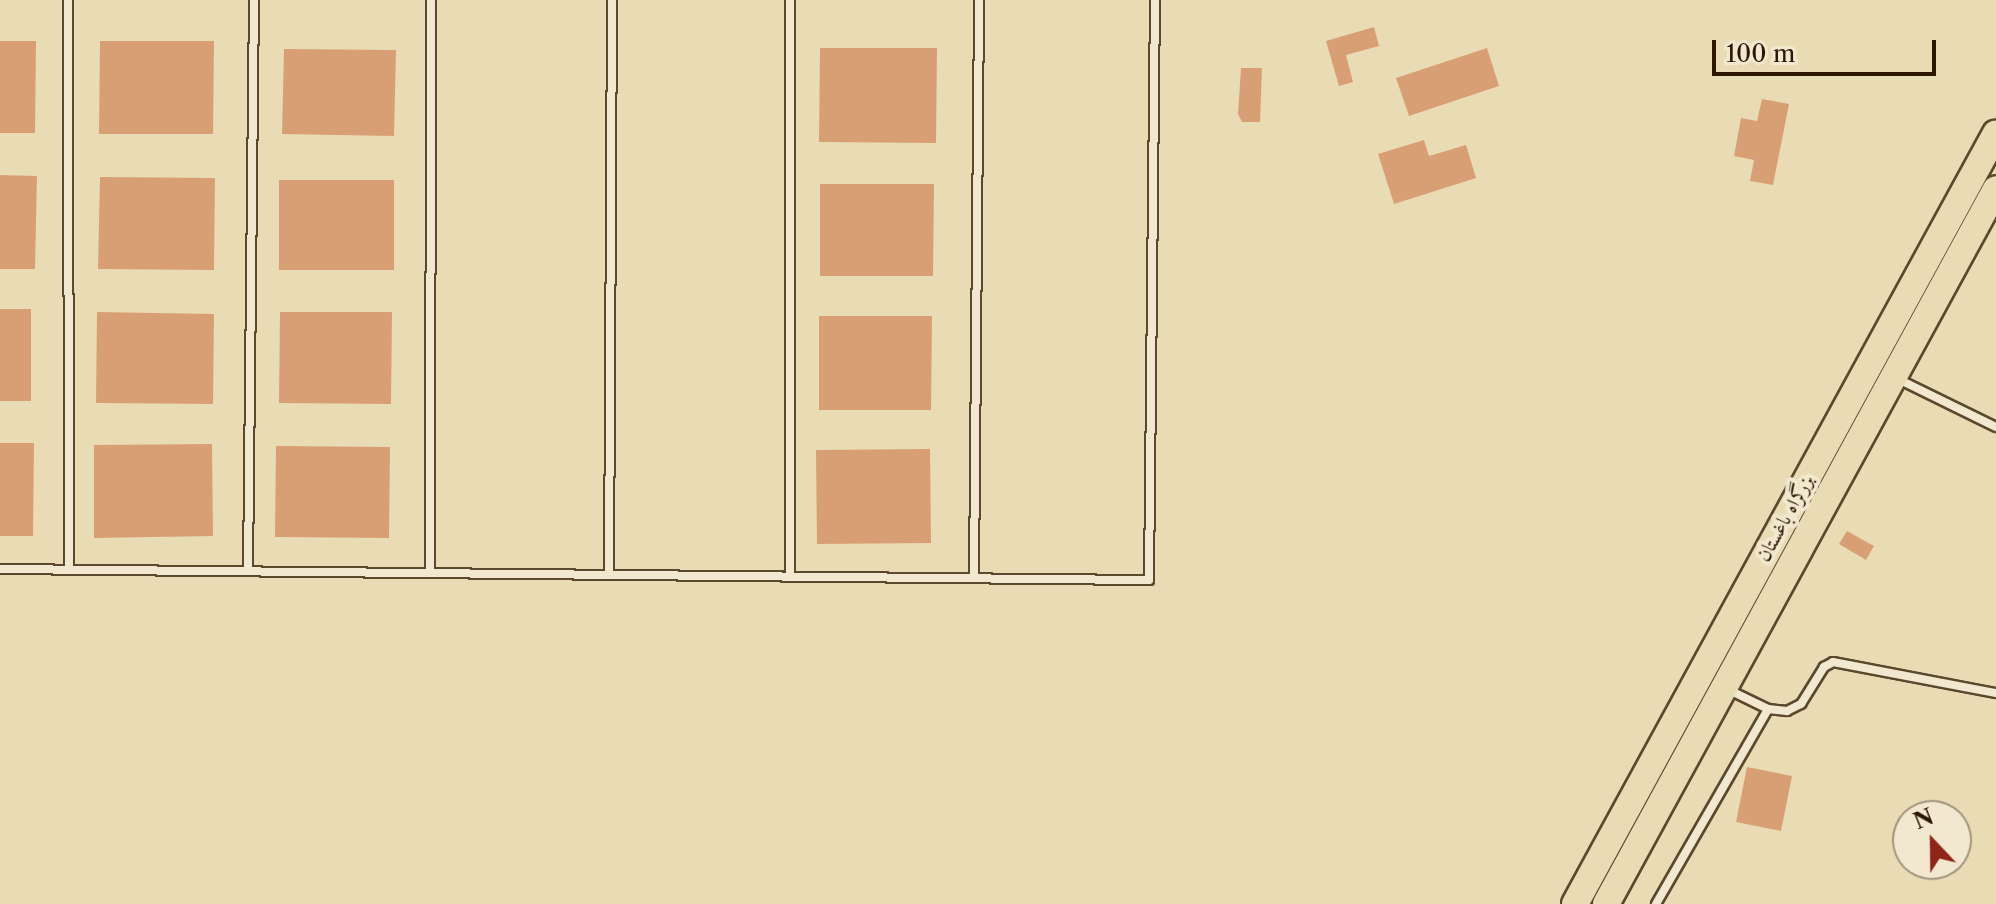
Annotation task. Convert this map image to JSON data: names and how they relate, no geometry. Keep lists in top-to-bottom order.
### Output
{
  "streets": {
    "highway": ["بزرگراه باغستان"]
  },
  "scale_bar": "100 m",
  "north": "top"
}
